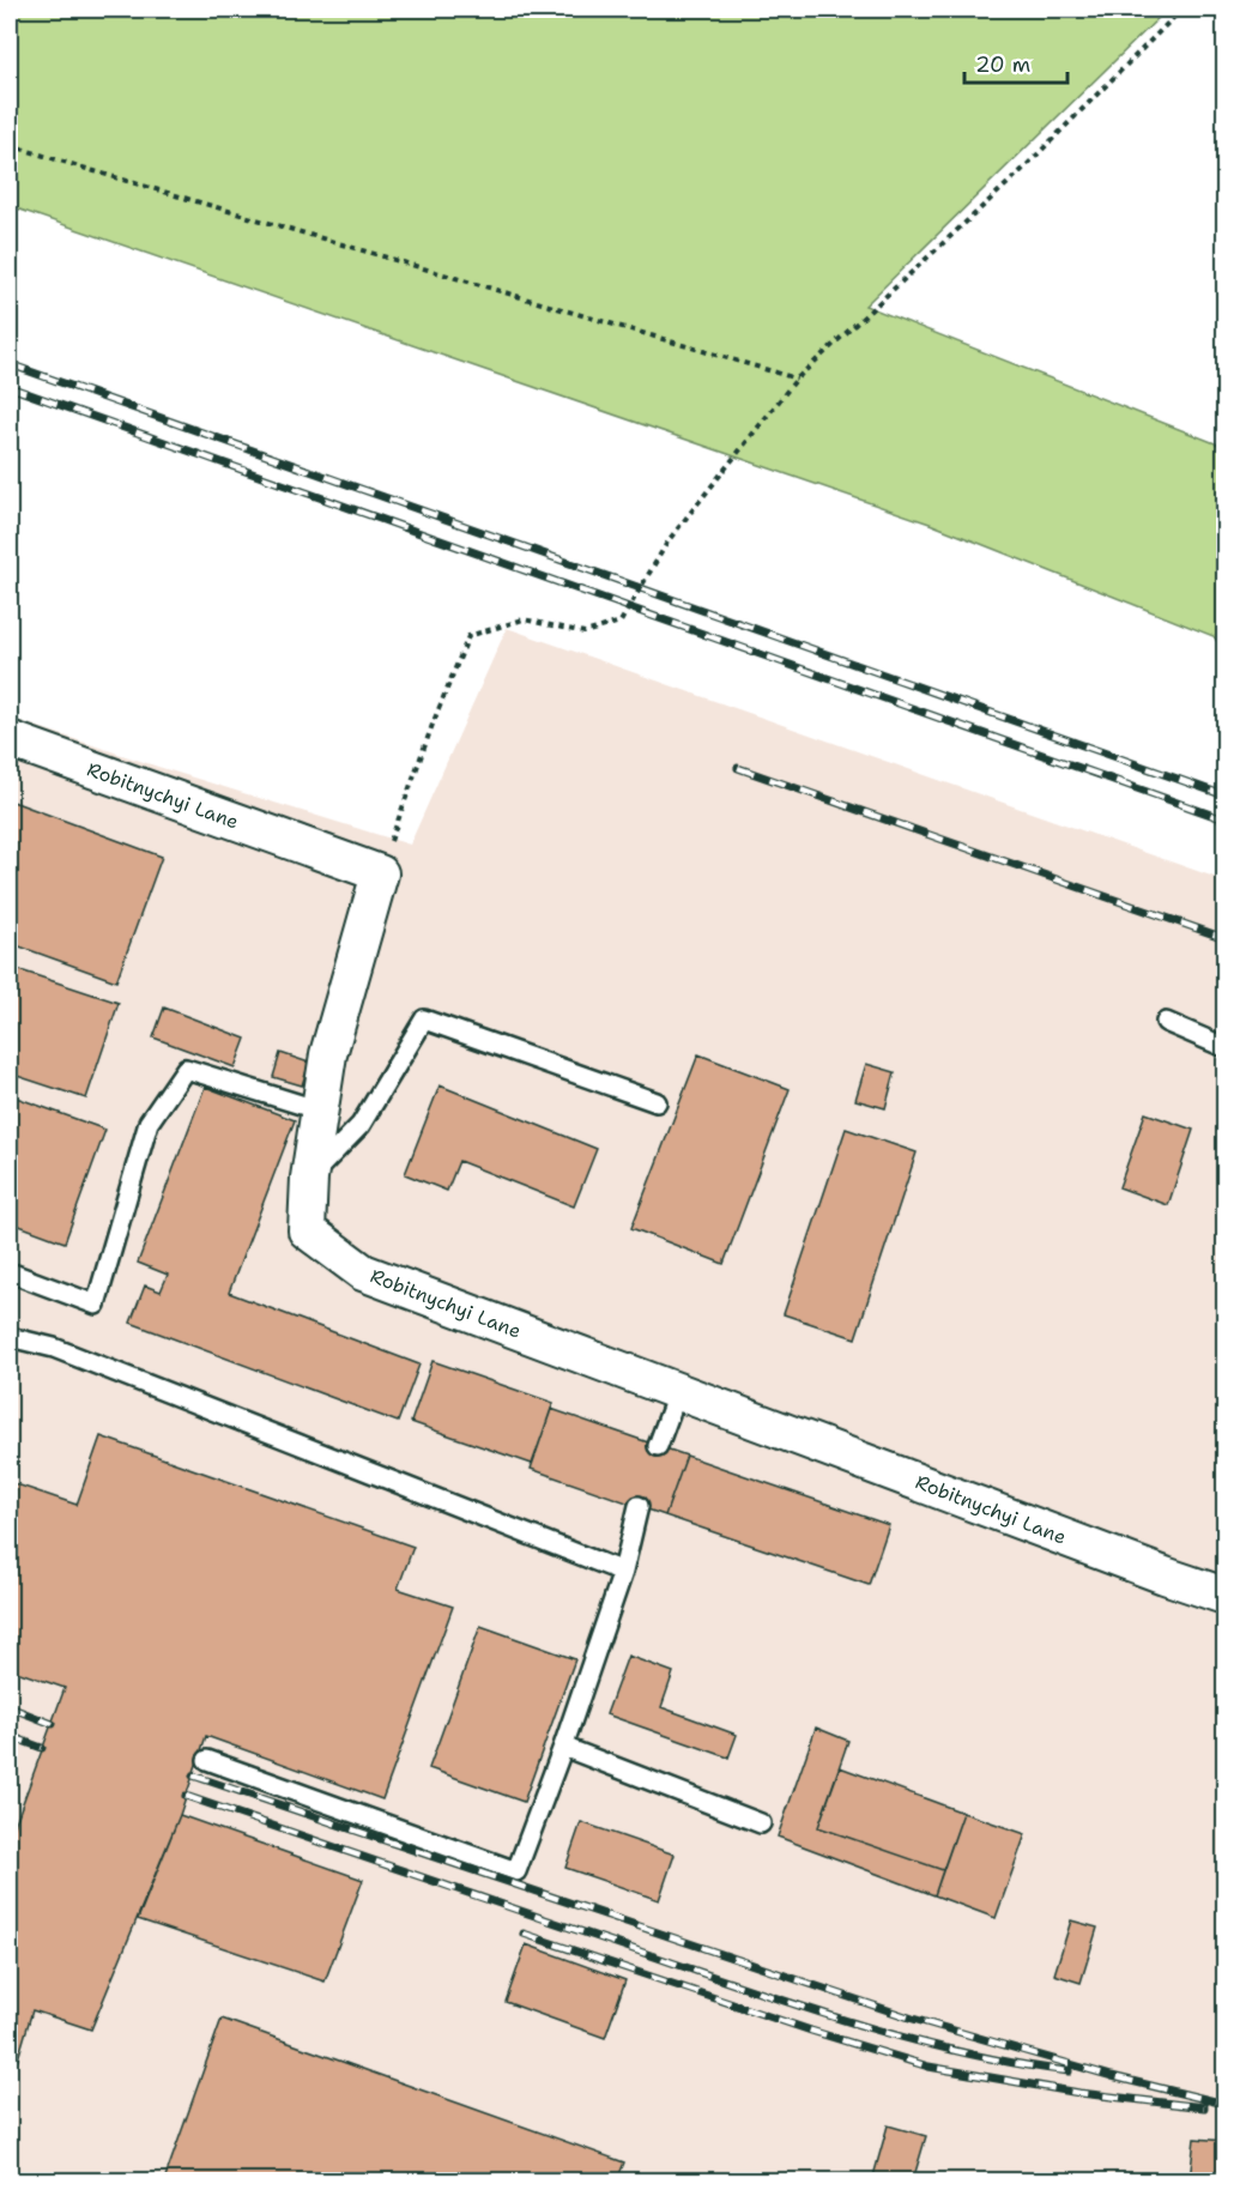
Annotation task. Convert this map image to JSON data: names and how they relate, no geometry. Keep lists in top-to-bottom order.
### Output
{
  "streets": {
    "street": ["Robitnychyi Lane"]
  },
  "scale_bar": "20 m"
}
